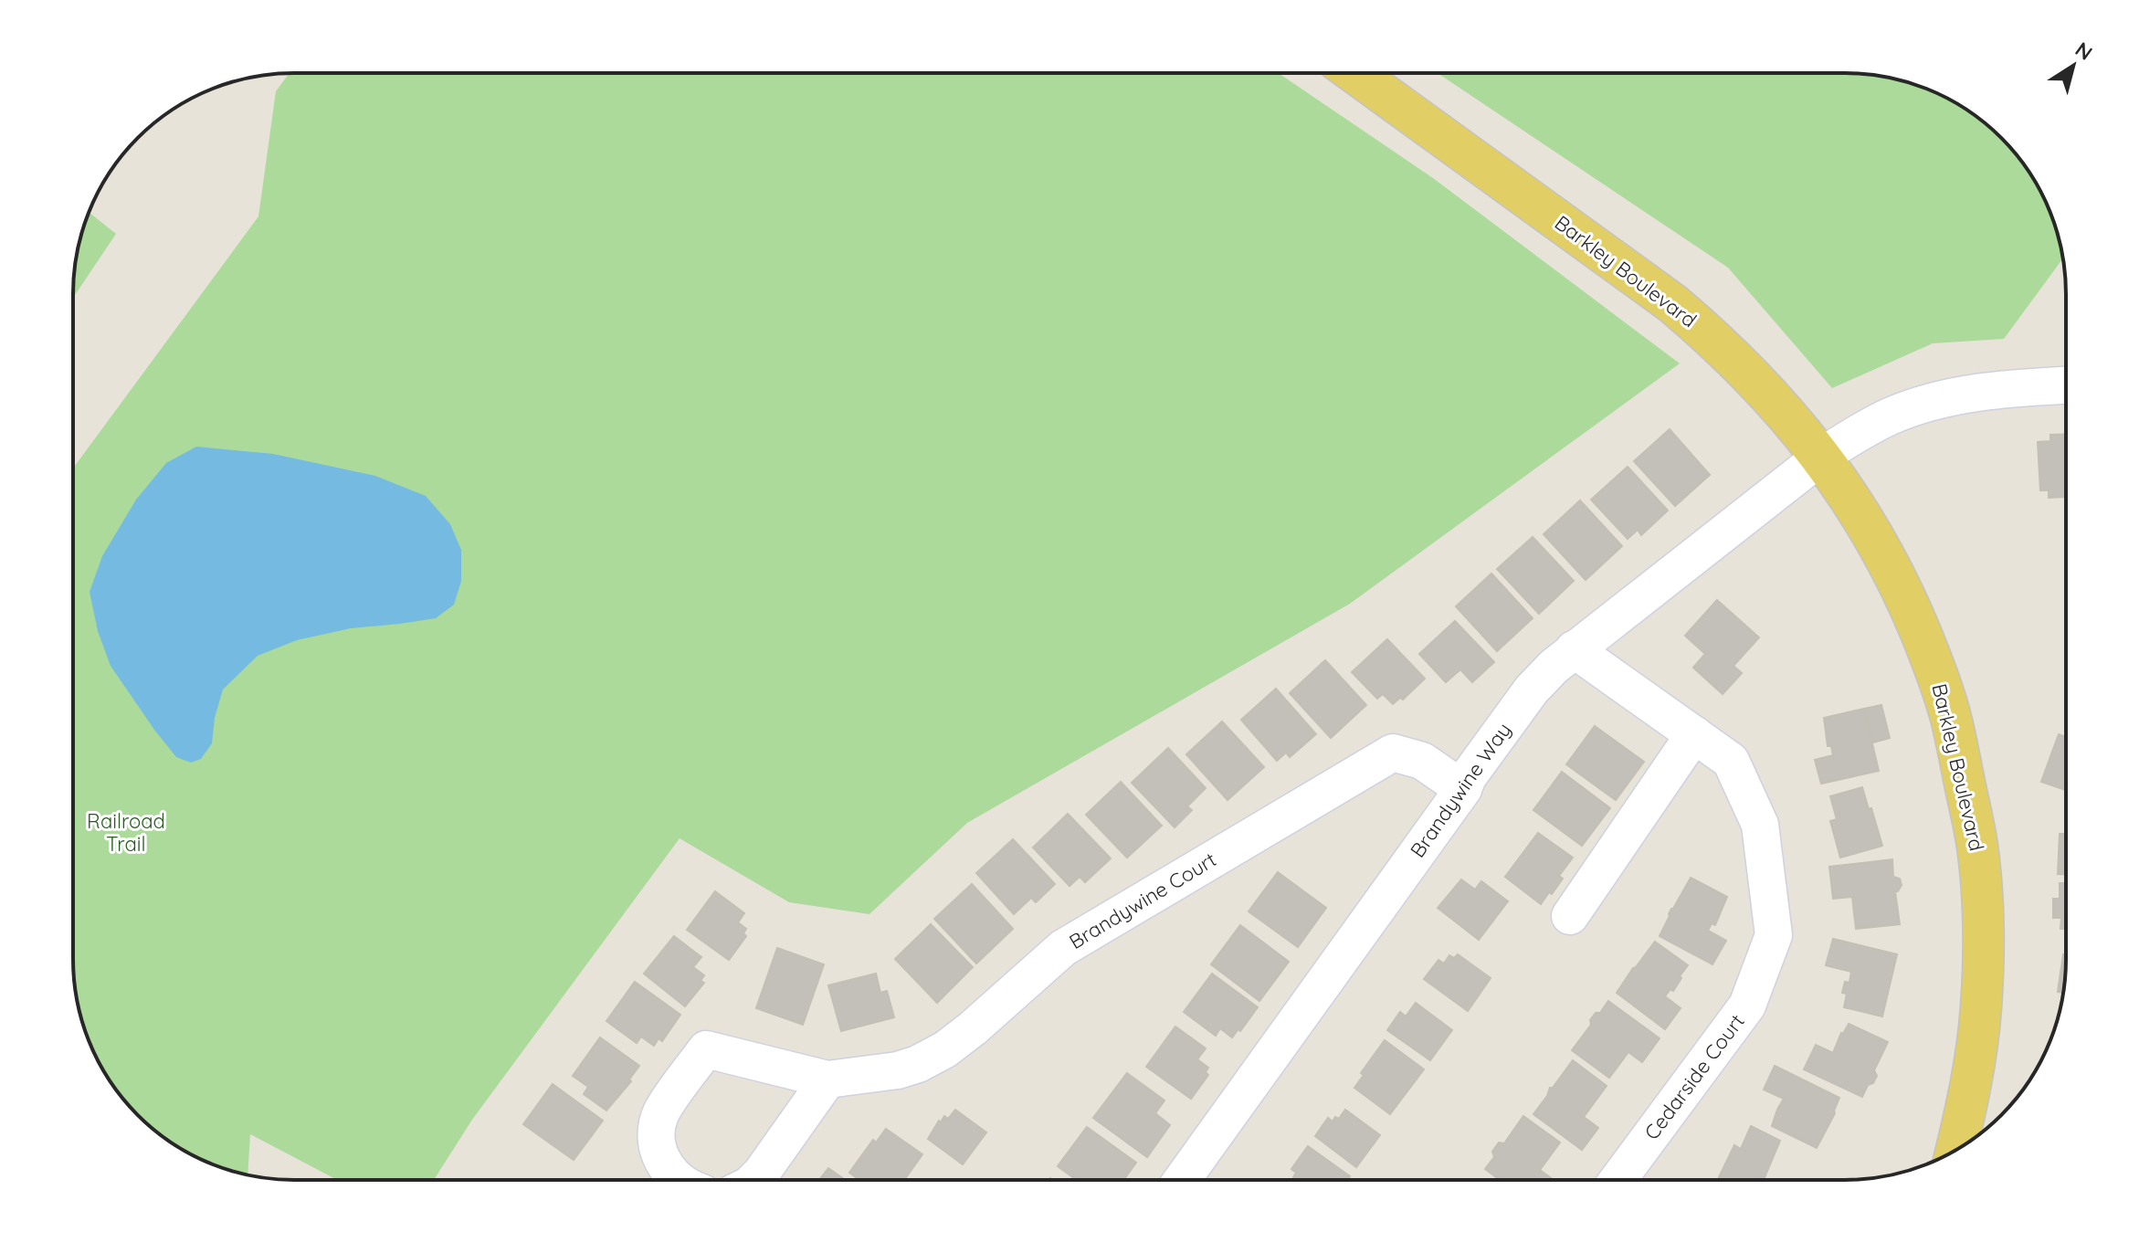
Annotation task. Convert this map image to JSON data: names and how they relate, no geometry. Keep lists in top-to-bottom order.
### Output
{
  "streets": {
    "main road": ["Barkley Boulevard"],
    "street": ["Brandywine Way", "Brandywine Court", "Cedarside Court"]
  },
  "crossings": [
    ["Barkley Boulevard", "Brandywine Way"],
    ["Brandywine Way", "Brandywine Court"],
    ["Brandywine Way", "Cedarside Court"]
  ],
  "parks": ["Railroad Trail"],
  "north": "top right"
}
